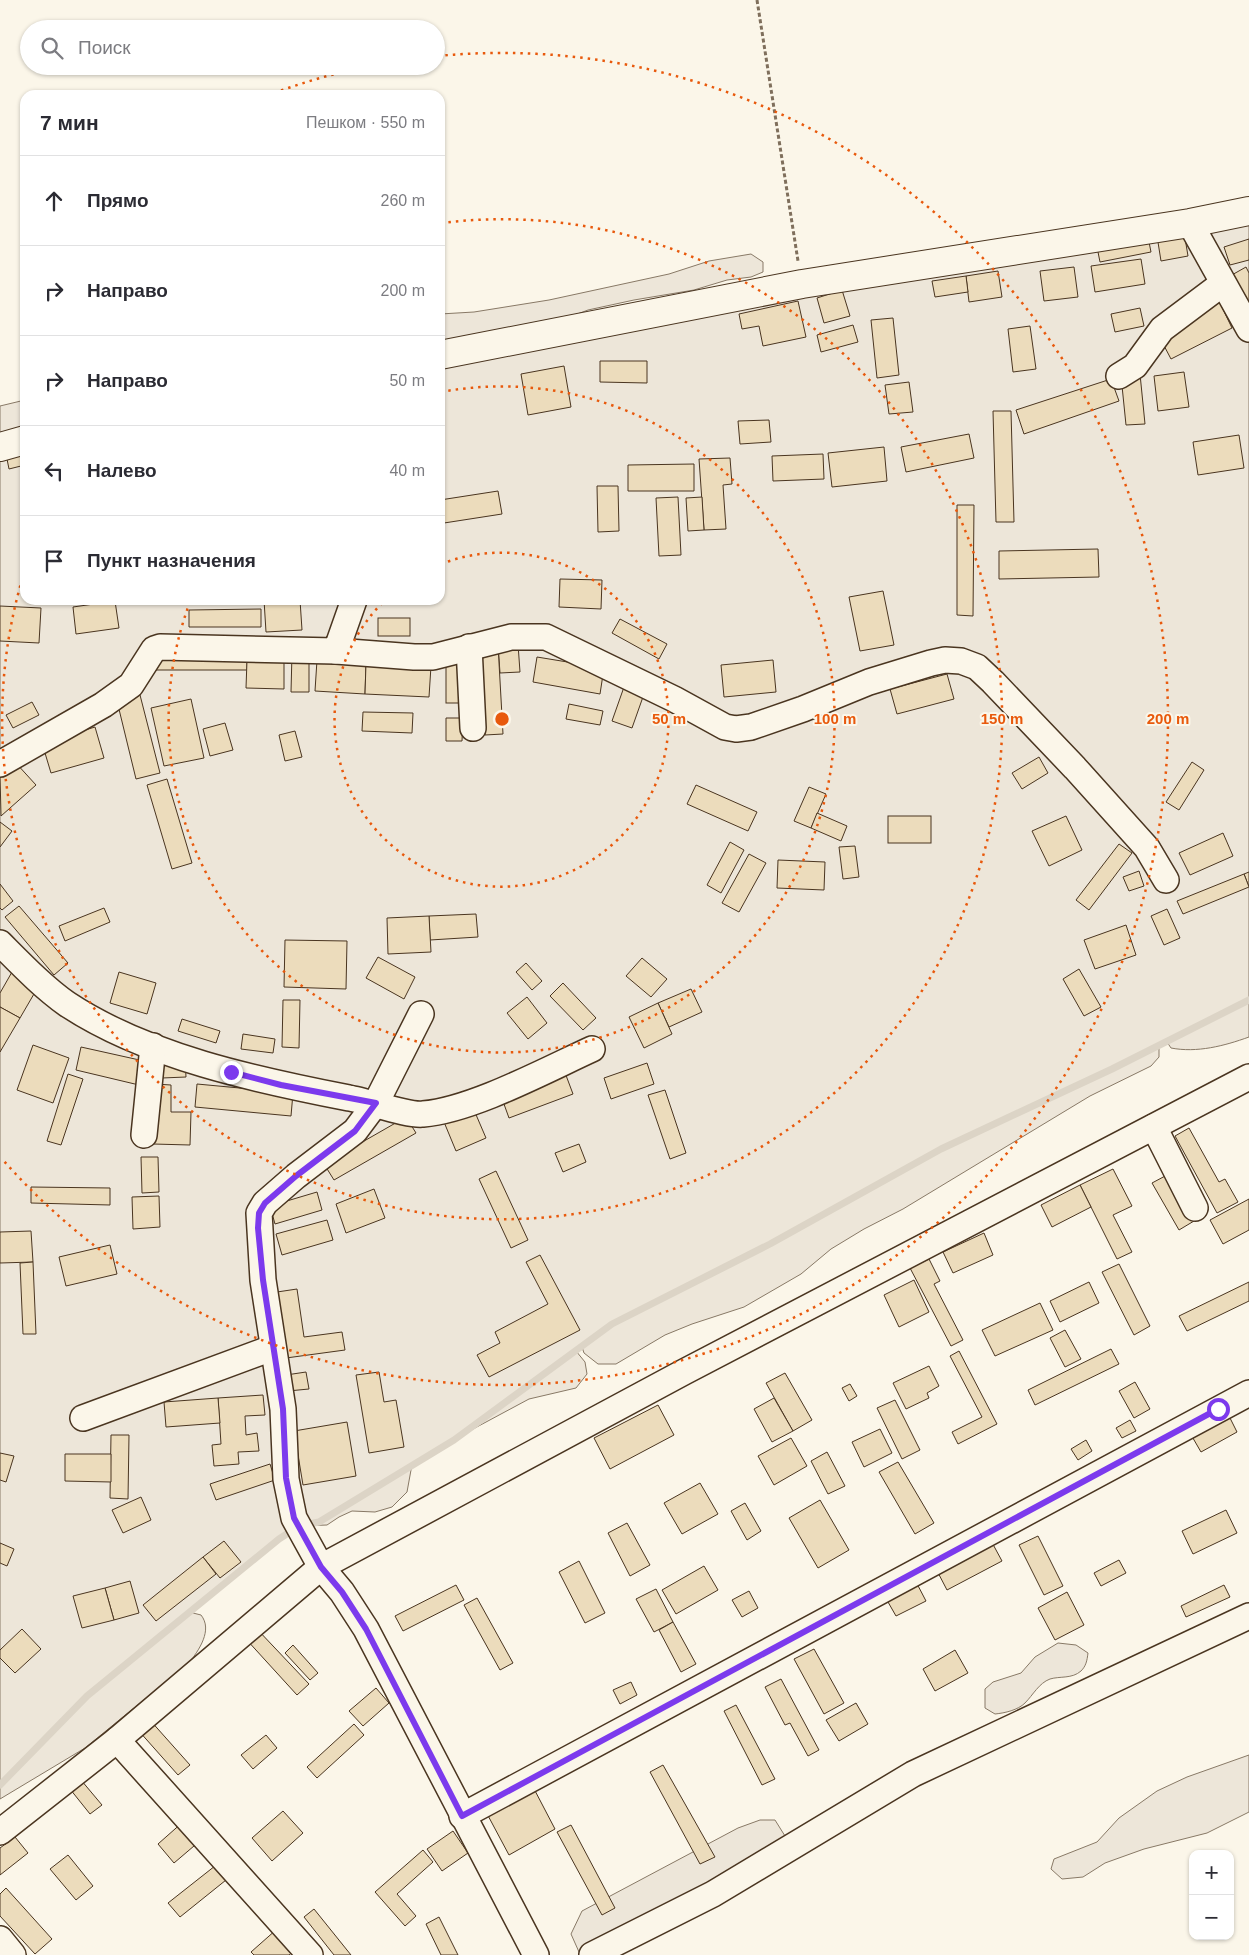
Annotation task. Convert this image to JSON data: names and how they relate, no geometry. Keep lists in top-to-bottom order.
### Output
{
  "page": {
    "search": "Поиск",
    "heading": ["7 мин", "Пешком · 550 m"],
    "list": [
      ["Прямо", "260 m"],
      ["Направо", "200 m"],
      ["Направо", "50 m"],
      ["Налево", "40 m"],
      "Пункт назначения"
    ],
    "map_buttons": ["+", "−"]
  },
  "rings": [
    "50 m",
    "100 m",
    "150 m",
    "200 m"
  ]
}
